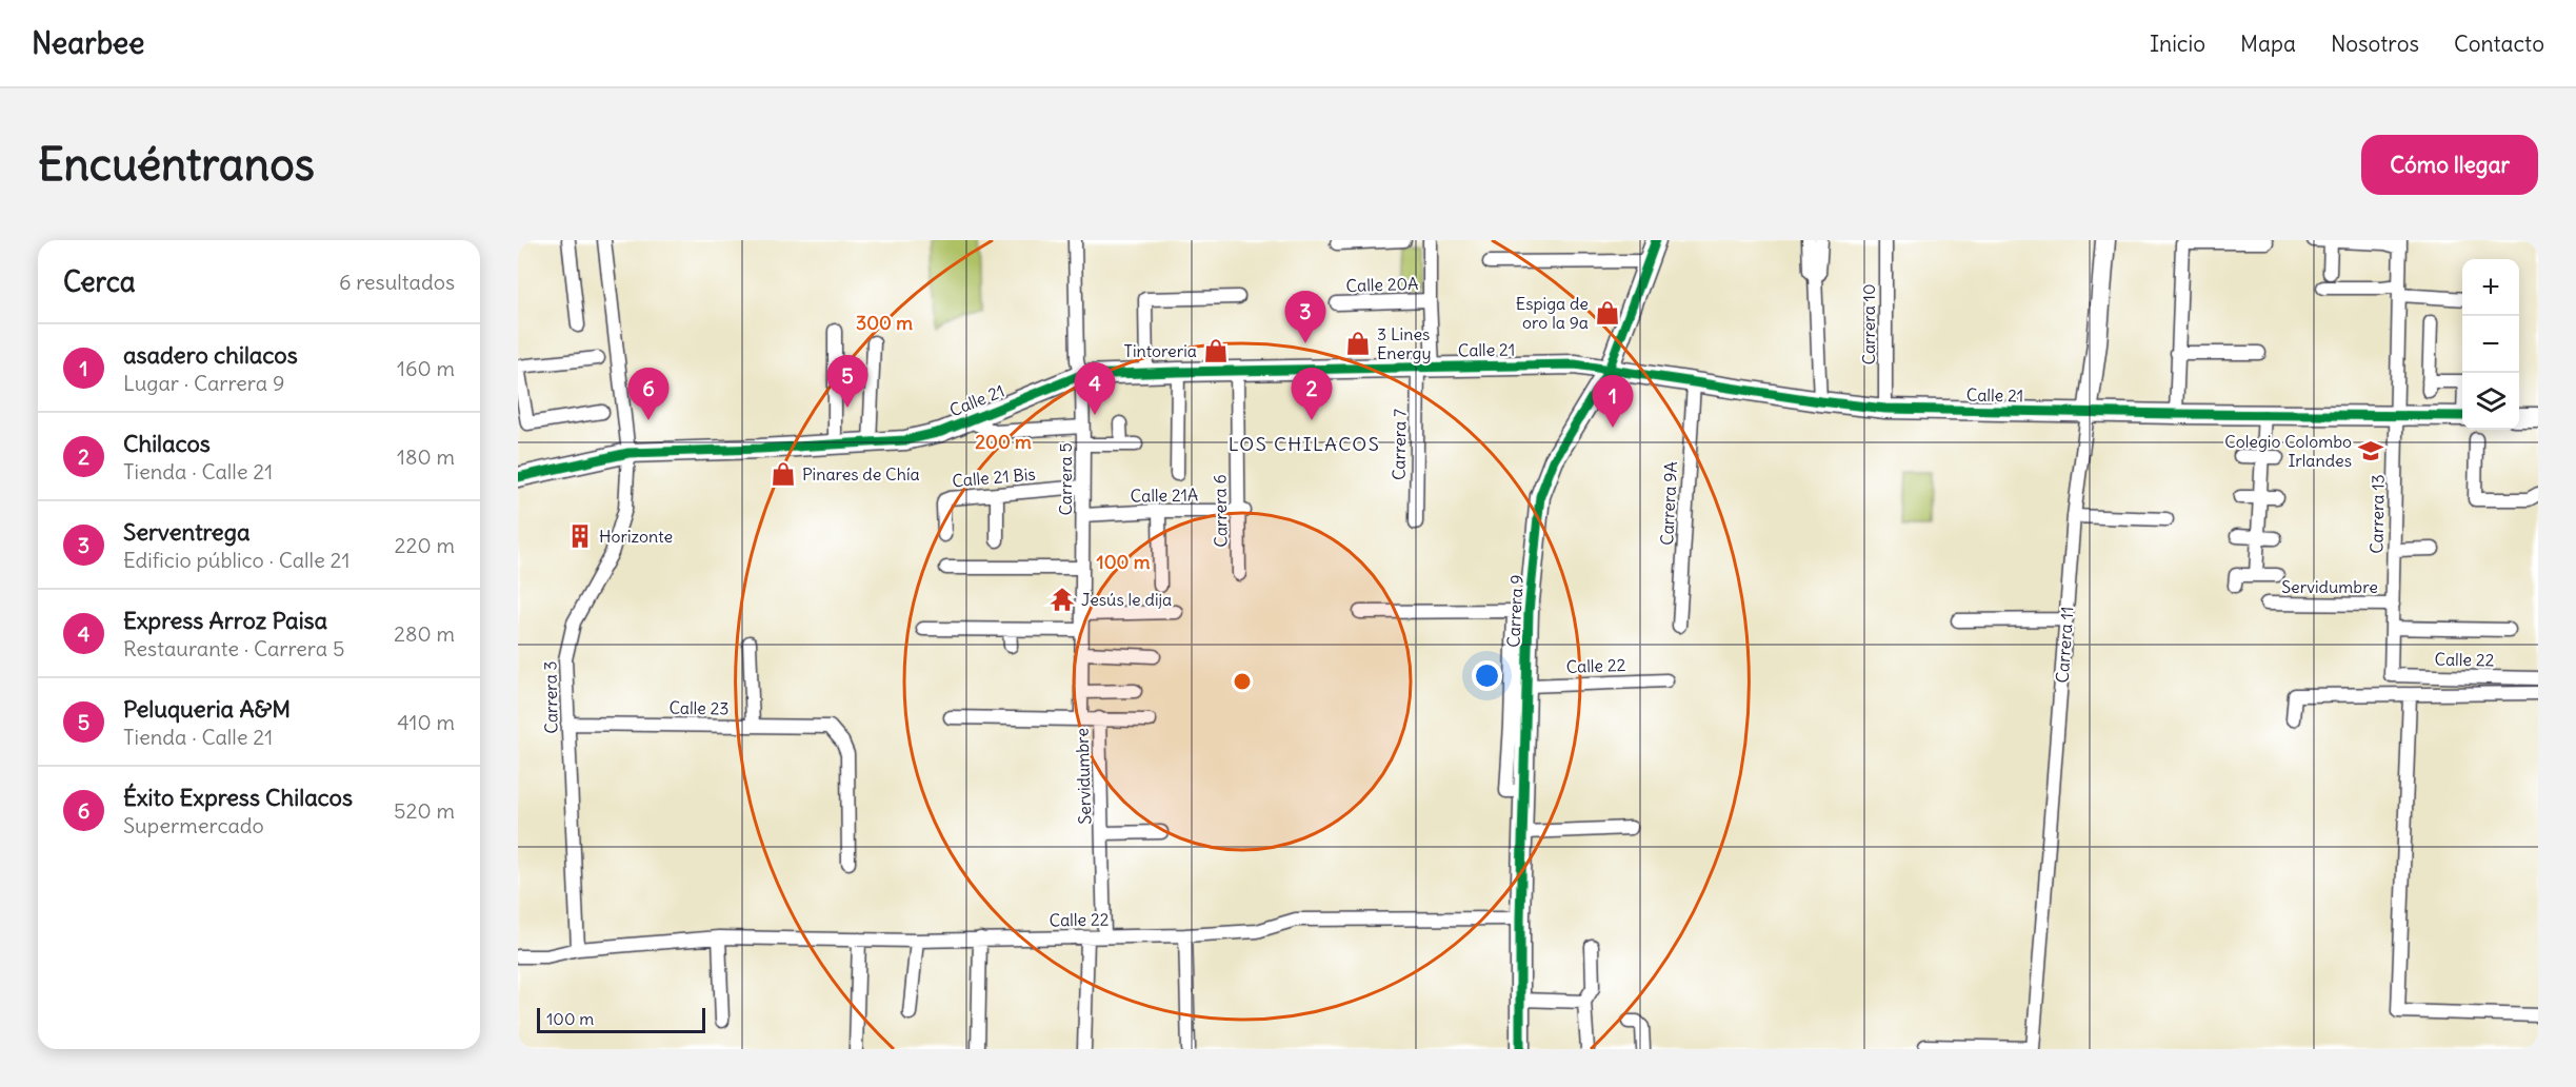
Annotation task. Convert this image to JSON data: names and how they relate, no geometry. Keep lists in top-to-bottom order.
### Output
{
  "streets": {
    "street": [
      "Calle 20A",
      "Carrera 10",
      "Calle 21",
      "Carrera 7",
      "Calle 21 Bis",
      "Carrera 5",
      "Calle 21A",
      "Carrera 9A",
      "Carrera 6",
      "Carrera 13",
      "Servidumbre",
      "Carrera 9",
      "Carrera 11",
      "Calle 22",
      "Carrera 3",
      "Calle 23"
    ]
  },
  "crossings": [
    ["Calle 20A", "Carrera 7"],
    ["Carrera 10", "Calle 21"],
    ["Calle 21", "Carrera 7"],
    ["Calle 21", "Carrera 5"],
    ["Calle 21", "Carrera 9A"],
    ["Calle 21", "Carrera 6"],
    ["Calle 21", "Carrera 13"],
    ["Calle 21", "Carrera 9"],
    ["Calle 21", "Carrera 11"],
    ["Calle 21", "Carrera 3"],
    ["Calle 21 Bis", "Carrera 5"],
    ["Carrera 5", "Calle 21A"],
    ["Calle 21A", "Carrera 6"],
    ["Carrera 13", "Servidumbre"],
    ["Carrera 13", "Calle 22"],
    ["Servidumbre", "Calle 22"],
    ["Carrera 9", "Calle 22"],
    ["Carrera 3", "Calle 23"]
  ],
  "districts": ["LOS CHILACOS"],
  "places": {
    "shop": [
      "Espiga de oro la 9a",
      "3 Lines Energy",
      "Tintoreria",
      "Pinares de Chía"
    ],
    "school or university": ["Colegio Colombo Irlandes"],
    "building": ["Horizonte"],
    "temple": ["Jesús le dija"]
  },
  "scale_bar": "100 m",
  "page": {
    "header": "Nearbee",
    "nav": [
      "Inicio",
      "Mapa",
      "Nosotros",
      "Contacto"
    ],
    "buttons": "Cómo llegar",
    "title": "Encuéntranos",
    "heading": ["Cerca", "6 resultados"],
    "map_buttons": ["+", "−"],
    "pins": [
      "3",
      "5",
      "4",
      "2",
      "6",
      "1"
    ],
    "list": [
      {
        "mark": "1",
        "name": "asadero chilacos",
        "note": "Lugar · Carrera 9",
        "value": "160 m"
      },
      {
        "mark": "2",
        "name": "Chilacos",
        "note": "Tienda · Calle 21",
        "value": "180 m"
      },
      {
        "mark": "3",
        "name": "Serventrega",
        "note": "Edificio público · Calle 21",
        "value": "220 m"
      },
      {
        "mark": "4",
        "name": "Express Arroz Paisa",
        "note": "Restaurante · Carrera 5",
        "value": "280 m"
      },
      {
        "mark": "5",
        "name": "Peluqueria A&M",
        "note": "Tienda · Calle 21",
        "value": "410 m"
      },
      {
        "mark": "6",
        "name": "Éxito Express Chilacos",
        "note": "Supermercado",
        "value": "520 m"
      }
    ],
    "scale": "100 m"
  },
  "rings": ["300 m", "200 m", "100 m"]
}
